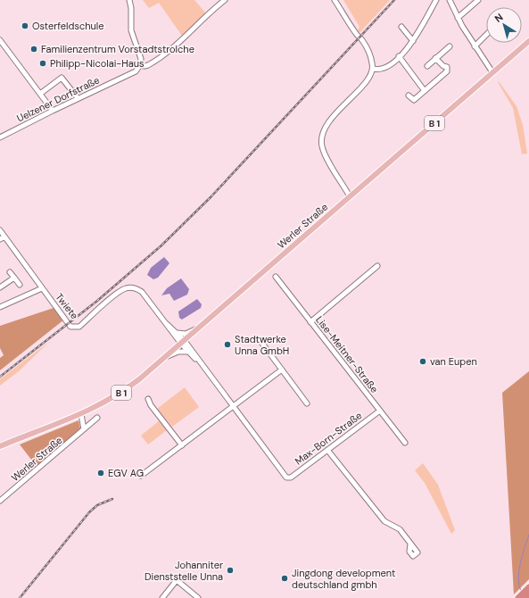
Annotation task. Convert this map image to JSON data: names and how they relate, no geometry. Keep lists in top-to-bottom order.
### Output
{
  "streets": {
    "main road": ["B 1", "Werler Straße"],
    "street": [
      "Uelzener Dorfstraße",
      "Twiete",
      "Lise-Meitner-Straße",
      "Max-Born-Straße"
    ]
  },
  "crossings": [
    ["Werler Straße", "Twiete"],
    ["Lise-Meitner-Straße", "Max-Born-Straße"]
  ],
  "places": [
    "Osterfeldschule",
    "Familienzentrum Vorstadtstrolche",
    "Philipp-Nicolai-Haus",
    "Stadtwerke Unna GmbH",
    "van Eupen",
    "EGV AG",
    "Johanniter Dienststelle Unna",
    "Jingdong development deutschland gmbh"
  ],
  "north": "top left"
}
